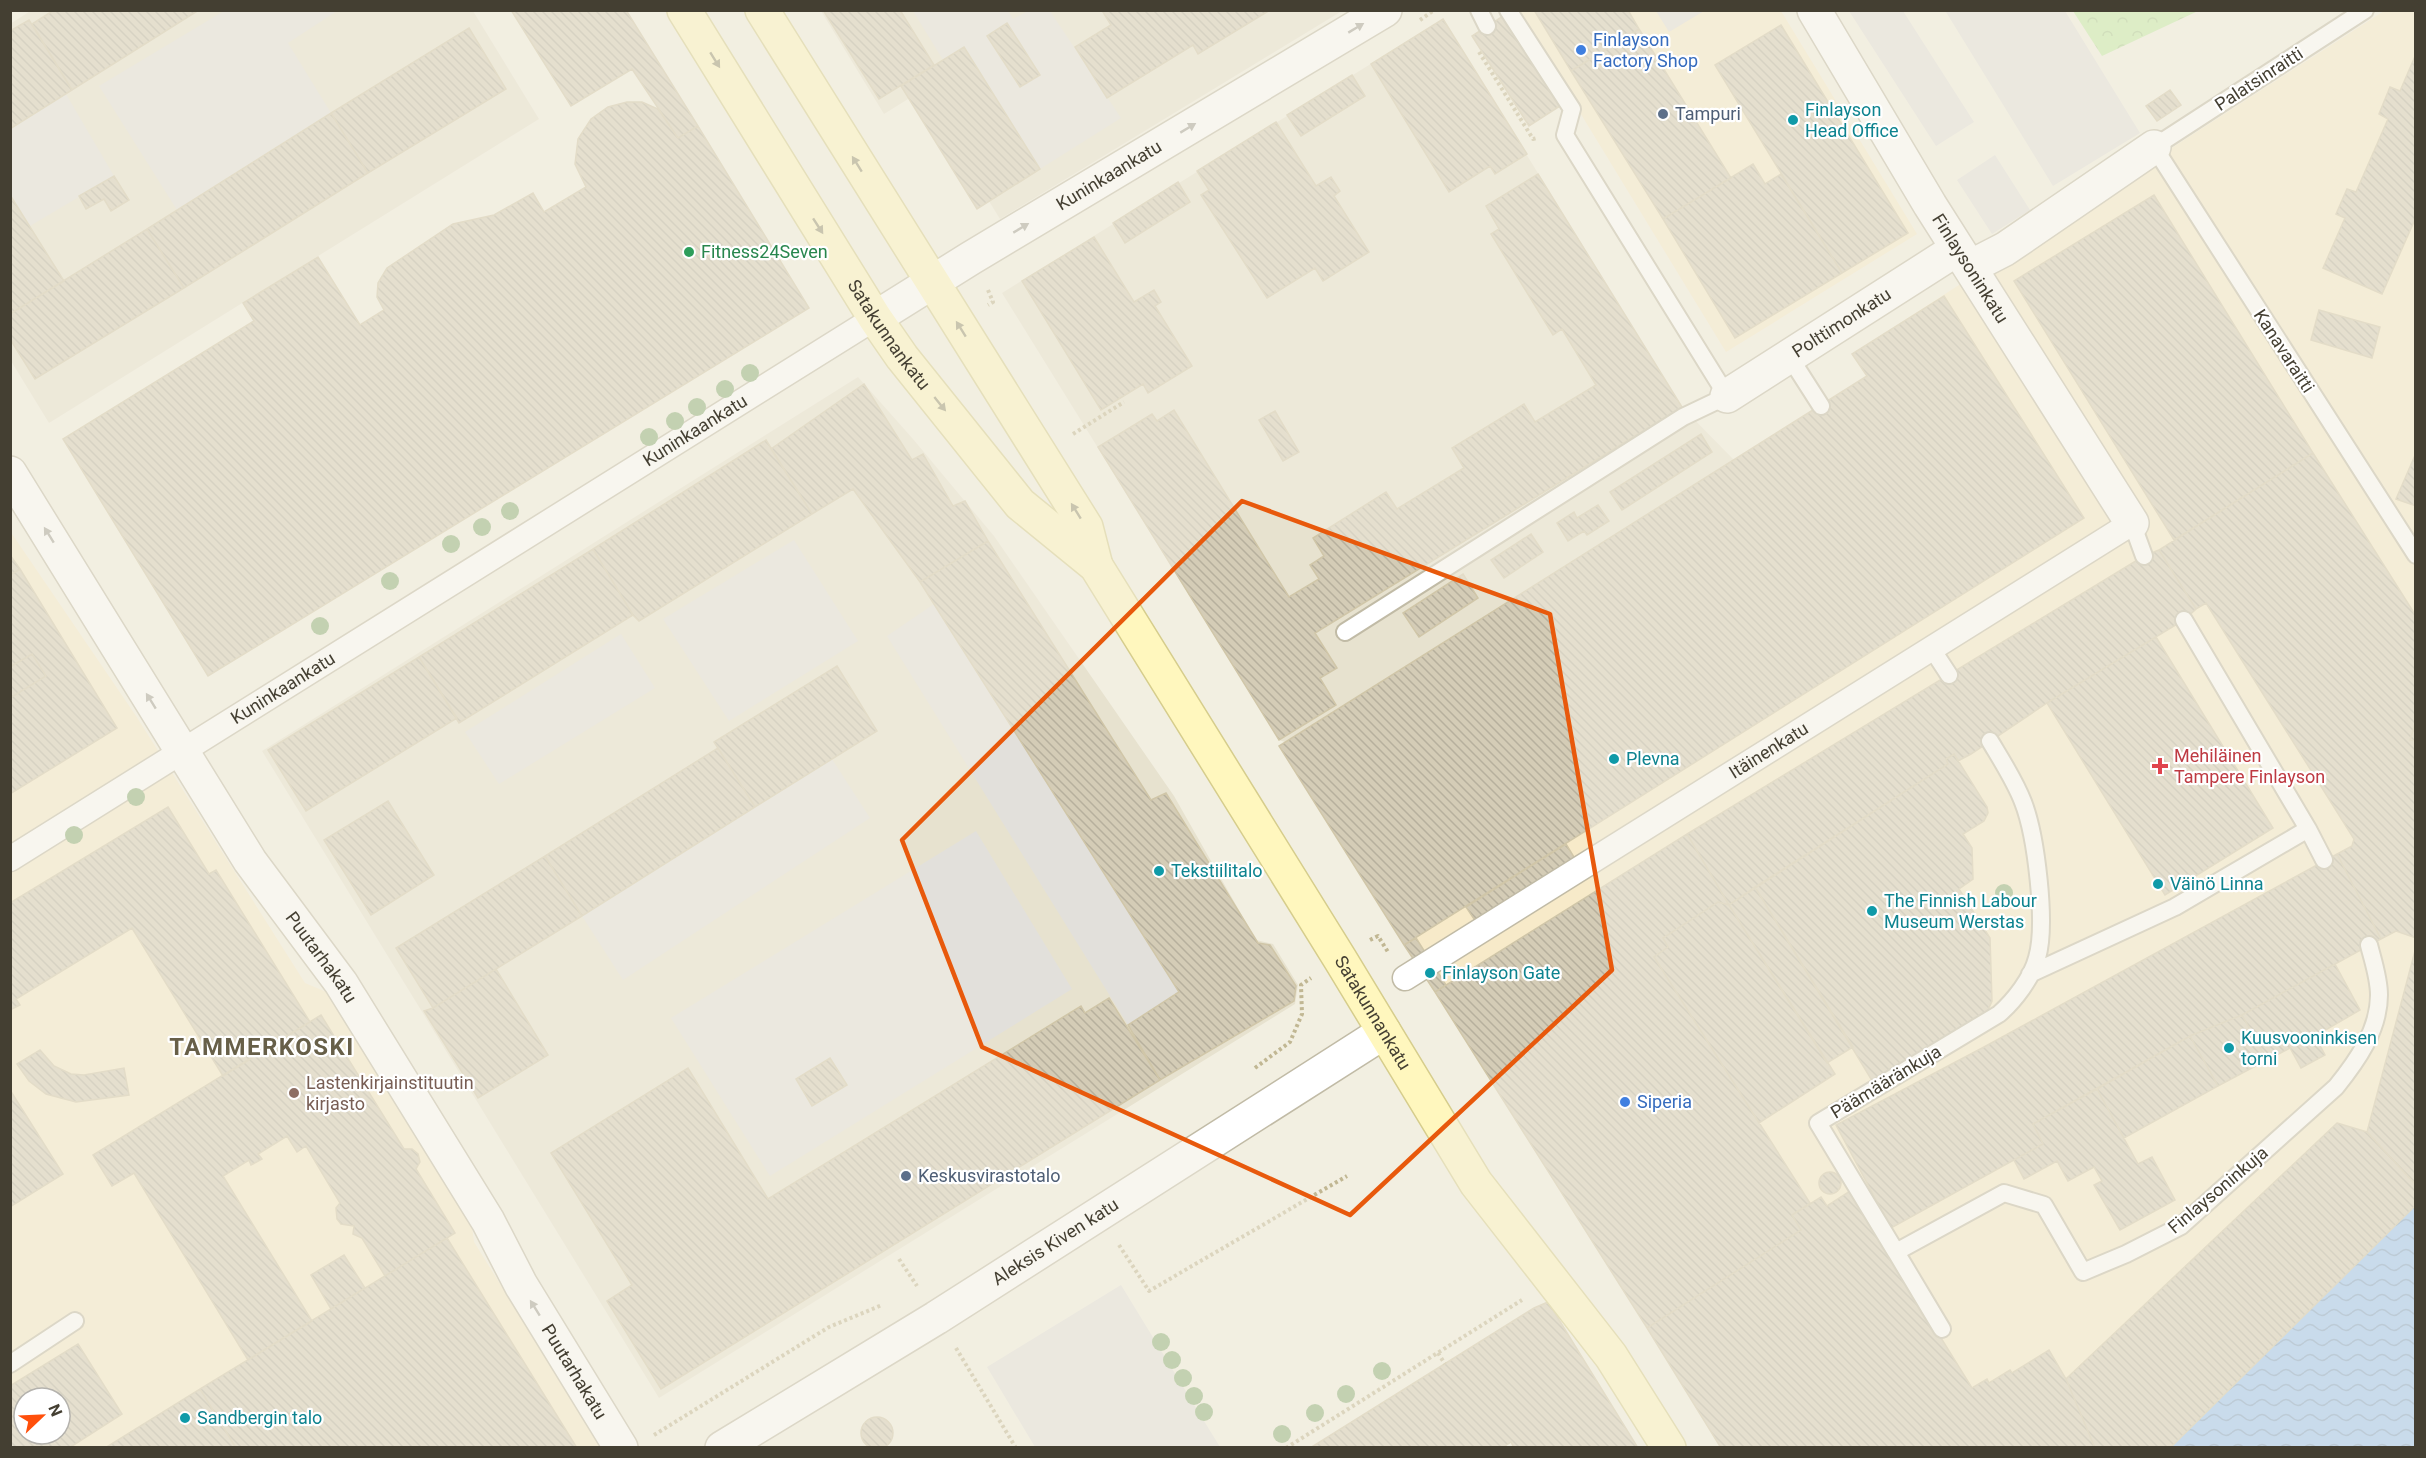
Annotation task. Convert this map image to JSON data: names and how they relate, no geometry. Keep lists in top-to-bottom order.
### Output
{
  "streets": {
    "main road": ["Satakunnankatu"],
    "street": [
      "Kuninkaankatu",
      "Finlaysoninkatu",
      "Polttimonkatu",
      "Itäinenkatu",
      "Puutarhakatu",
      "Aleksis Kiven katu"
    ],
    "lane": [
      "Palatsinraitti",
      "Kanavaraitti",
      "Päämääränkuja",
      "Finlaysoninkuja"
    ]
  },
  "crossings": [
    ["Palatsinraitti", "Polttimonkatu"],
    ["Palatsinraitti", "Kanavaraitti"],
    ["Kuninkaankatu", "Satakunnankatu"],
    ["Kuninkaankatu", "Puutarhakatu"],
    ["Finlaysoninkatu", "Polttimonkatu"],
    ["Finlaysoninkatu", "Itäinenkatu"],
    ["Polttimonkatu", "Kanavaraitti"],
    ["Satakunnankatu", "Aleksis Kiven katu"],
    ["Päämääränkuja", "Finlaysoninkuja"]
  ],
  "one_way": ["Puutarhakatu"],
  "districts": ["TAMMERKOSKI"],
  "places": {
    "other": [
      "Finlayson Factory Shop",
      "Tampuri",
      "Finlayson Head Office",
      "Fitness24Seven",
      "Plevna",
      "Tekstiilitalo",
      "Väinö Linna",
      "The Finnish Labour Museum Werstas",
      "Finlayson Gate",
      "Kuusvooninkisen torni",
      "Lastenkirjainstituutin kirjasto",
      "Siperia",
      "Keskusvirastotalo",
      "Sandbergin talo"
    ],
    "health": ["Mehiläinen Tampere Finlayson"]
  },
  "north": "top right"
}
